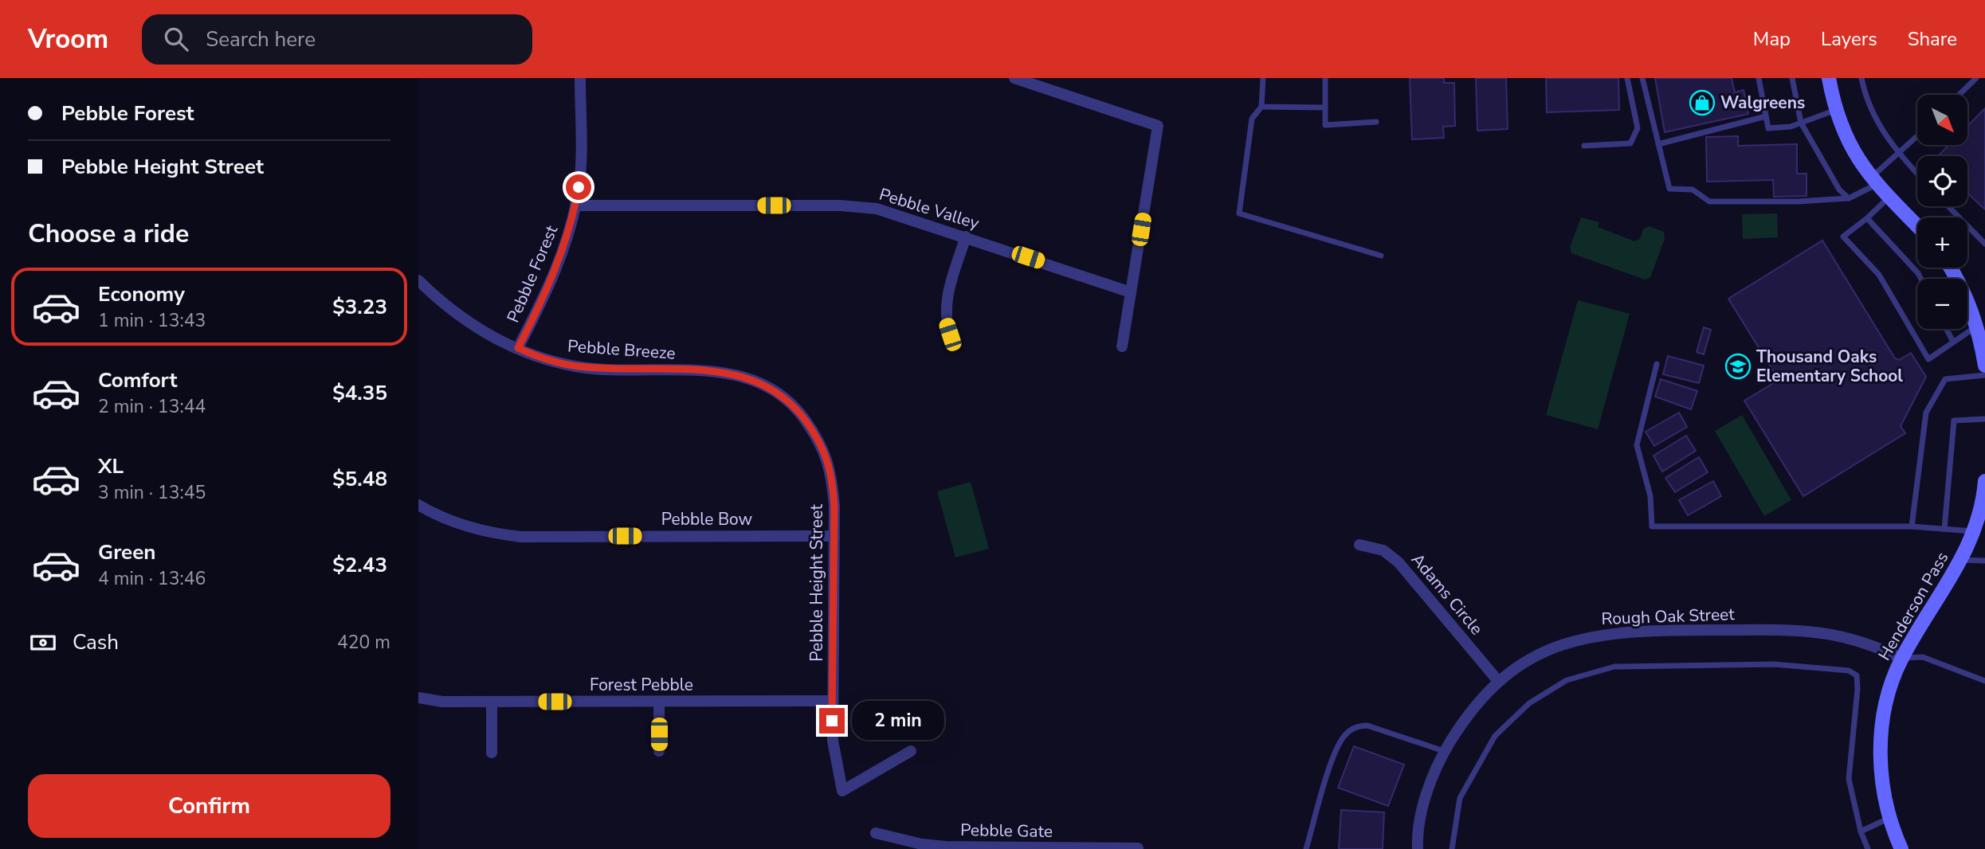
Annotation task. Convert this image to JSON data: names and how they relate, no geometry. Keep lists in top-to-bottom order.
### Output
{
  "streets": {
    "street": [
      "Pebble Valley",
      "Pebble Forest",
      "Pebble Breeze",
      "Pebble Bow",
      "Pebble Height Street",
      "Adams Circle",
      "Henderson Pass",
      "Rough Oak Street",
      "Forest Pebble",
      "Pebble Gate"
    ]
  },
  "crossings": [
    ["Pebble Valley", "Pebble Forest"],
    ["Pebble Forest", "Pebble Breeze"],
    ["Pebble Breeze", "Pebble Height Street"],
    ["Pebble Bow", "Pebble Height Street"],
    ["Pebble Height Street", "Forest Pebble"],
    ["Adams Circle", "Rough Oak Street"],
    ["Henderson Pass", "Rough Oak Street"]
  ],
  "places": {
    "shop": ["Walgreens"],
    "school or university": ["Thousand Oaks Elementary School"]
  },
  "north": "bottom right",
  "page": {
    "header": "Vroom",
    "search": "Search here",
    "nav": ["Map", "Layers", "Share"],
    "banner": ["Pebble Forest", "Pebble Height Street"],
    "map_buttons": ["+", "−"],
    "heading": "Choose a ride",
    "list": [
      {
        "name": "Economy",
        "note": "1 min · 13:43",
        "value": "$3.23"
      },
      {
        "name": "Comfort",
        "note": "2 min · 13:44",
        "value": "$4.35"
      },
      {
        "name": "XL",
        "note": "3 min · 13:45",
        "value": "$5.48"
      },
      {
        "name": "Green",
        "note": "4 min · 13:46",
        "value": "$2.43"
      }
    ],
    "pay": ["Cash", "420 m"],
    "bubble": "2 min",
    "buttons": "Confirm"
  }
}
